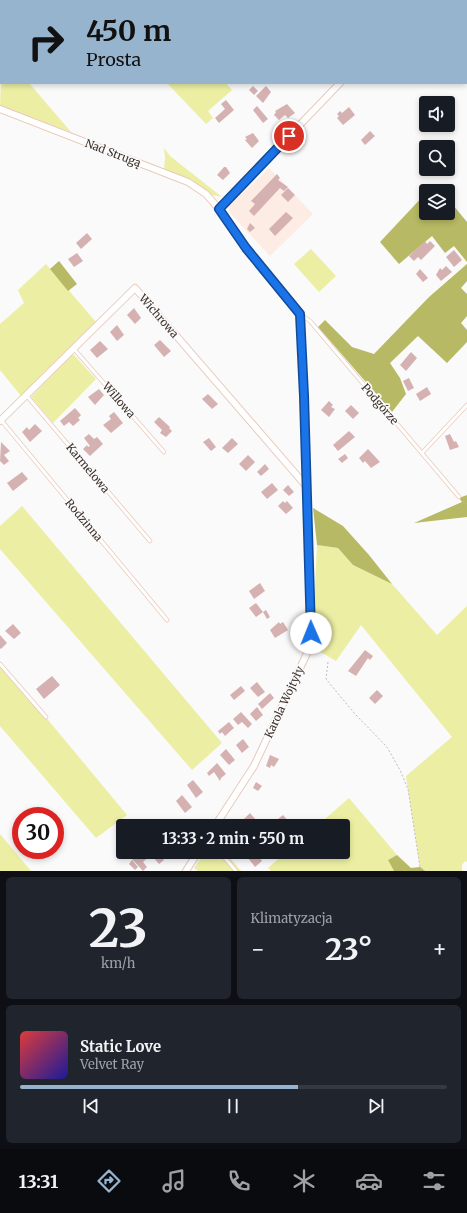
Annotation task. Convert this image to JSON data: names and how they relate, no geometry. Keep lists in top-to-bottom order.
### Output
{
  "streets": {
    "street": ["Nad Strugą", "Wichrowa", "Karola Wojtyły"],
    "lane": [
      "Willowa",
      "Podgórze",
      "Karmelowa",
      "Rodzinna"
    ]
  },
  "crossings": [
    ["Wichrowa", "Willowa"],
    ["Wichrowa", "Karmelowa"],
    ["Wichrowa", "Rodzinna"],
    ["Wichrowa", "Karola Wojtyły"],
    ["Podgórze", "Karola Wojtyły"]
  ],
  "page": {
    "turn": ["450 m", "Prosta"],
    "limit": "30",
    "trip": "13:33 · 2 min · 550 m",
    "tile": [
      ["23", "km/h"],
      "Klimatyzacja"
    ],
    "heat": ["−", "23°", "+"],
    "song": ["Static Love", "Velvet Ray"],
    "tabs": "13:31"
  }
}
